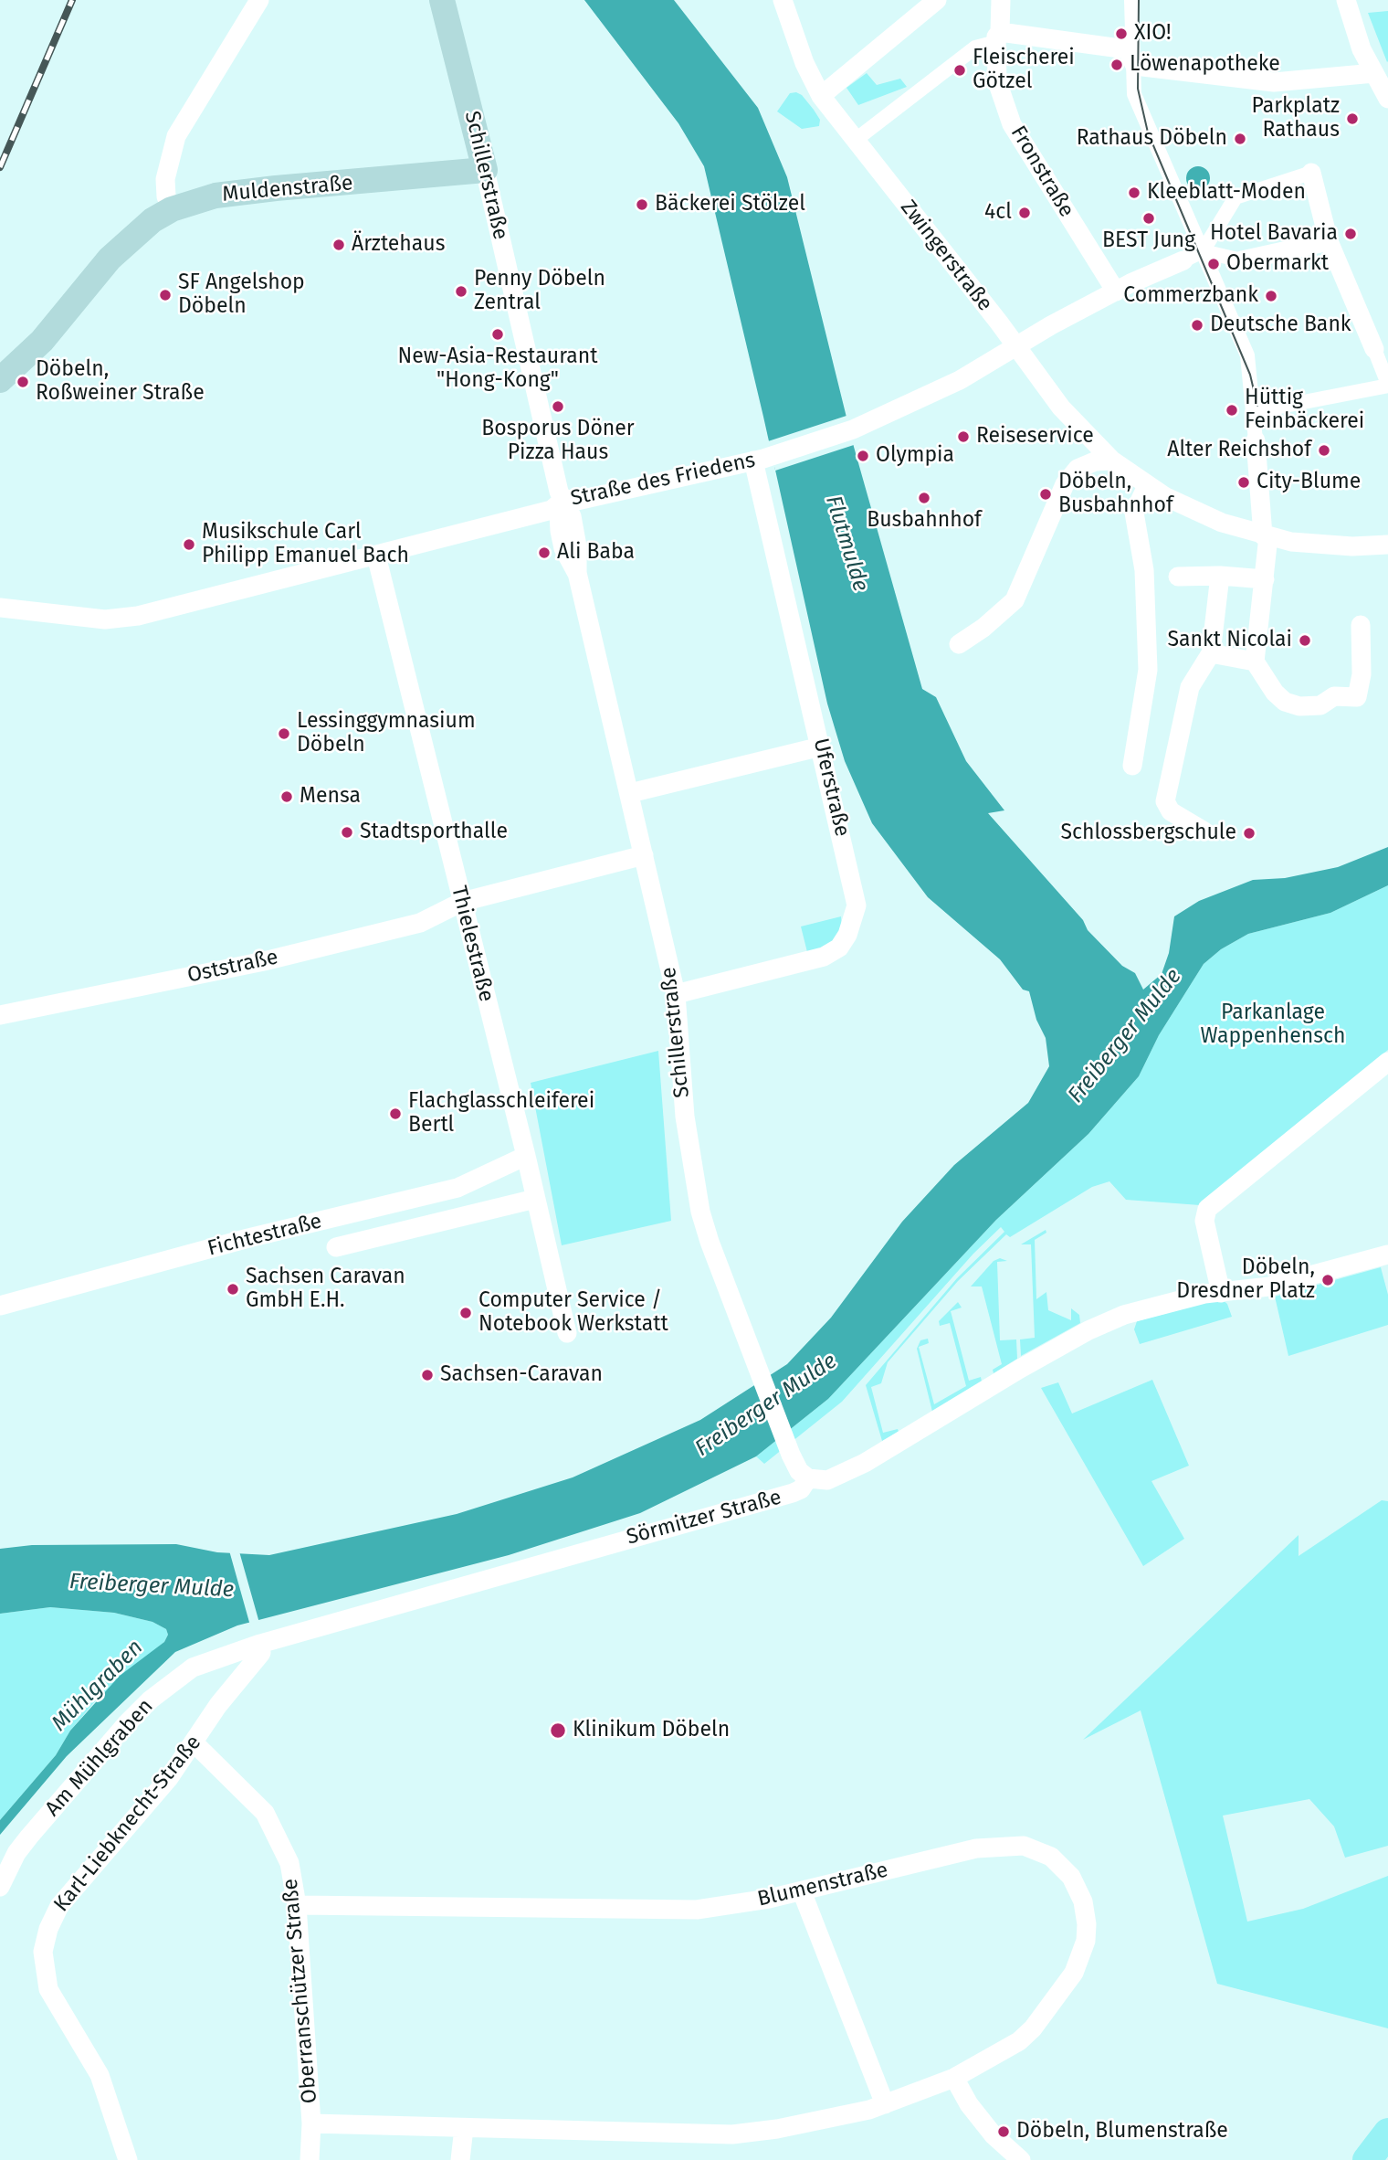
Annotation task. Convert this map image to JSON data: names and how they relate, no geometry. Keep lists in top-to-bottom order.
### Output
{
  "streets": {
    "main road": ["Schillerstraße", "Muldenstraße"],
    "street": [
      "Fronstraße",
      "Zwingerstraße",
      "Straße des Friedens",
      "Uferstraße",
      "Thielestraße",
      "Oststraße",
      "Fichtestraße",
      "Sörmitzer Straße",
      "Am Mühlgraben",
      "Karl-Liebknecht-Straße",
      "Blumenstraße",
      "Oberranschützer Straße"
    ]
  },
  "crossings": [
    ["Fronstraße", "Straße des Friedens"],
    ["Schillerstraße", "Muldenstraße"],
    ["Schillerstraße", "Straße des Friedens"],
    ["Schillerstraße", "Uferstraße"],
    ["Schillerstraße", "Oststraße"],
    ["Schillerstraße", "Sörmitzer Straße"],
    ["Zwingerstraße", "Straße des Friedens"],
    ["Straße des Friedens", "Uferstraße"],
    ["Straße des Friedens", "Thielestraße"],
    ["Thielestraße", "Oststraße"],
    ["Thielestraße", "Fichtestraße"],
    ["Sörmitzer Straße", "Am Mühlgraben"],
    ["Sörmitzer Straße", "Karl-Liebknecht-Straße"],
    ["Am Mühlgraben", "Karl-Liebknecht-Straße"],
    ["Karl-Liebknecht-Straße", "Oberranschützer Straße"],
    ["Blumenstraße", "Oberranschützer Straße"]
  ],
  "water": ["Flutmulde", "Freiberger Mulde", "Mühlgraben"],
  "parks": ["Parkanlage Wappenhensch"],
  "places": [
    "XIO!",
    "Löwenapotheke",
    "Fleischerei Götzel",
    "Parkplatz Rathaus",
    "Rathaus Döbeln",
    "Kleeblatt-Moden",
    "Bäckerei Stölzel",
    "4cl",
    "BEST Jung",
    "Hotel Bavaria",
    "Ärztehaus",
    "Obermarkt",
    "Penny Döbeln Zentral",
    "SF Angelshop Döbeln",
    "Commerzbank",
    "Deutsche Bank",
    "New-Asia-Restaurant \"Hong-Kong\"",
    "Döbeln, Roßweiner Straße",
    "Bosporus Döner Pizza Haus",
    "Hüttig Feinbäckerei",
    "Reiseservice",
    "Alter Reichshof",
    "Olympia",
    "City-Blume",
    "Döbeln, Busbahnhof",
    "Busbahnhof",
    "Musikschule Carl Philipp Emanuel Bach",
    "Ali Baba",
    "Sankt Nicolai",
    "Lessinggymnasium Döbeln",
    "Mensa",
    "Stadtsporthalle",
    "Schlossbergschule",
    "Flachglasschleiferei Bertl",
    "Döbeln, Dresdner Platz",
    "Sachsen Caravan GmbH E.H.",
    "Computer Service / Notebook Werkstatt",
    "Sachsen-Caravan",
    "Klinikum Döbeln",
    "Döbeln, Blumenstraße"
  ]
}
